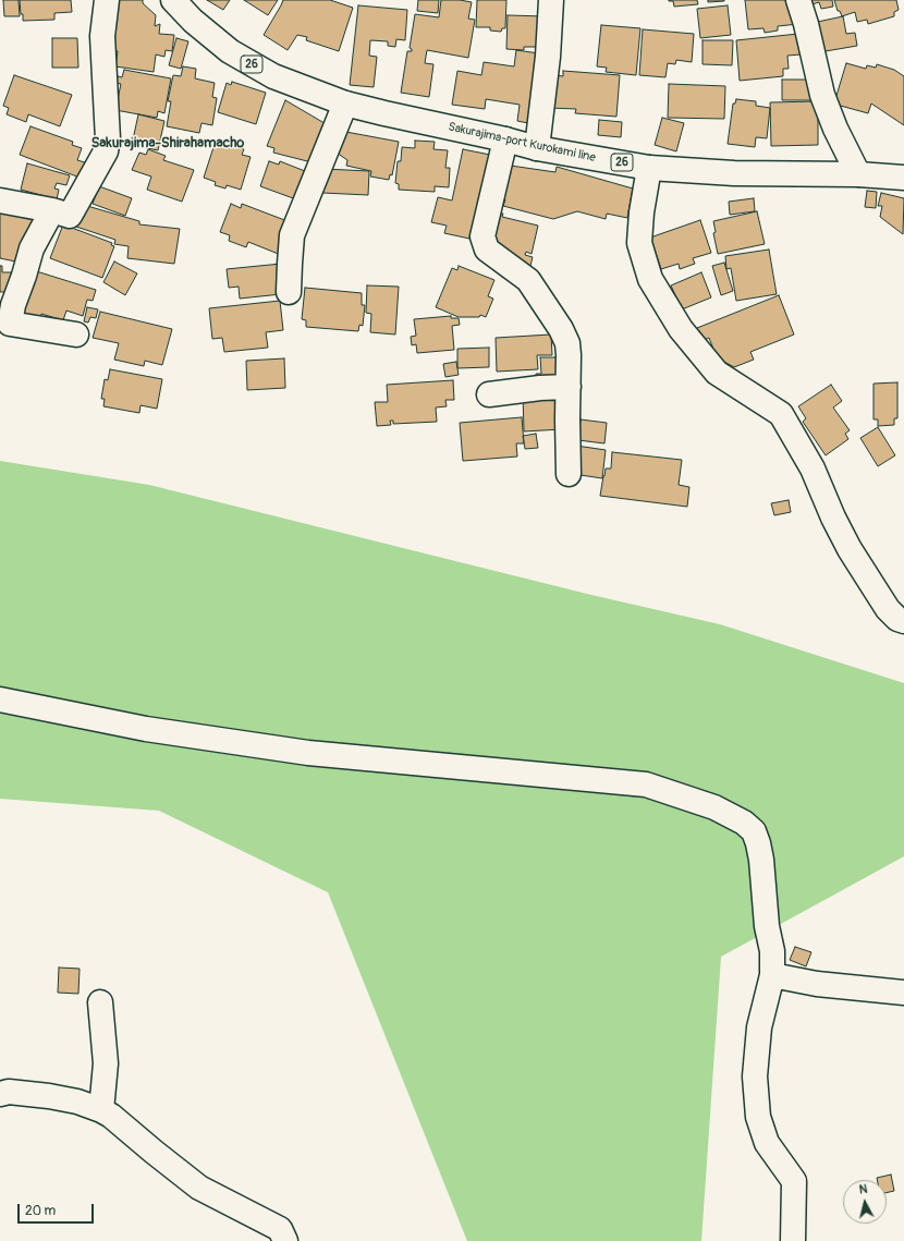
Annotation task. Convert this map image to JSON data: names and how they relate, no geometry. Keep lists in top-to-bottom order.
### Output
{
  "streets": {
    "street": ["26", "Sakurajima-port Kurokami line"]
  },
  "districts": ["Sakurajima-Shirahamacho"],
  "scale_bar": "20 m",
  "north": "top"
}
